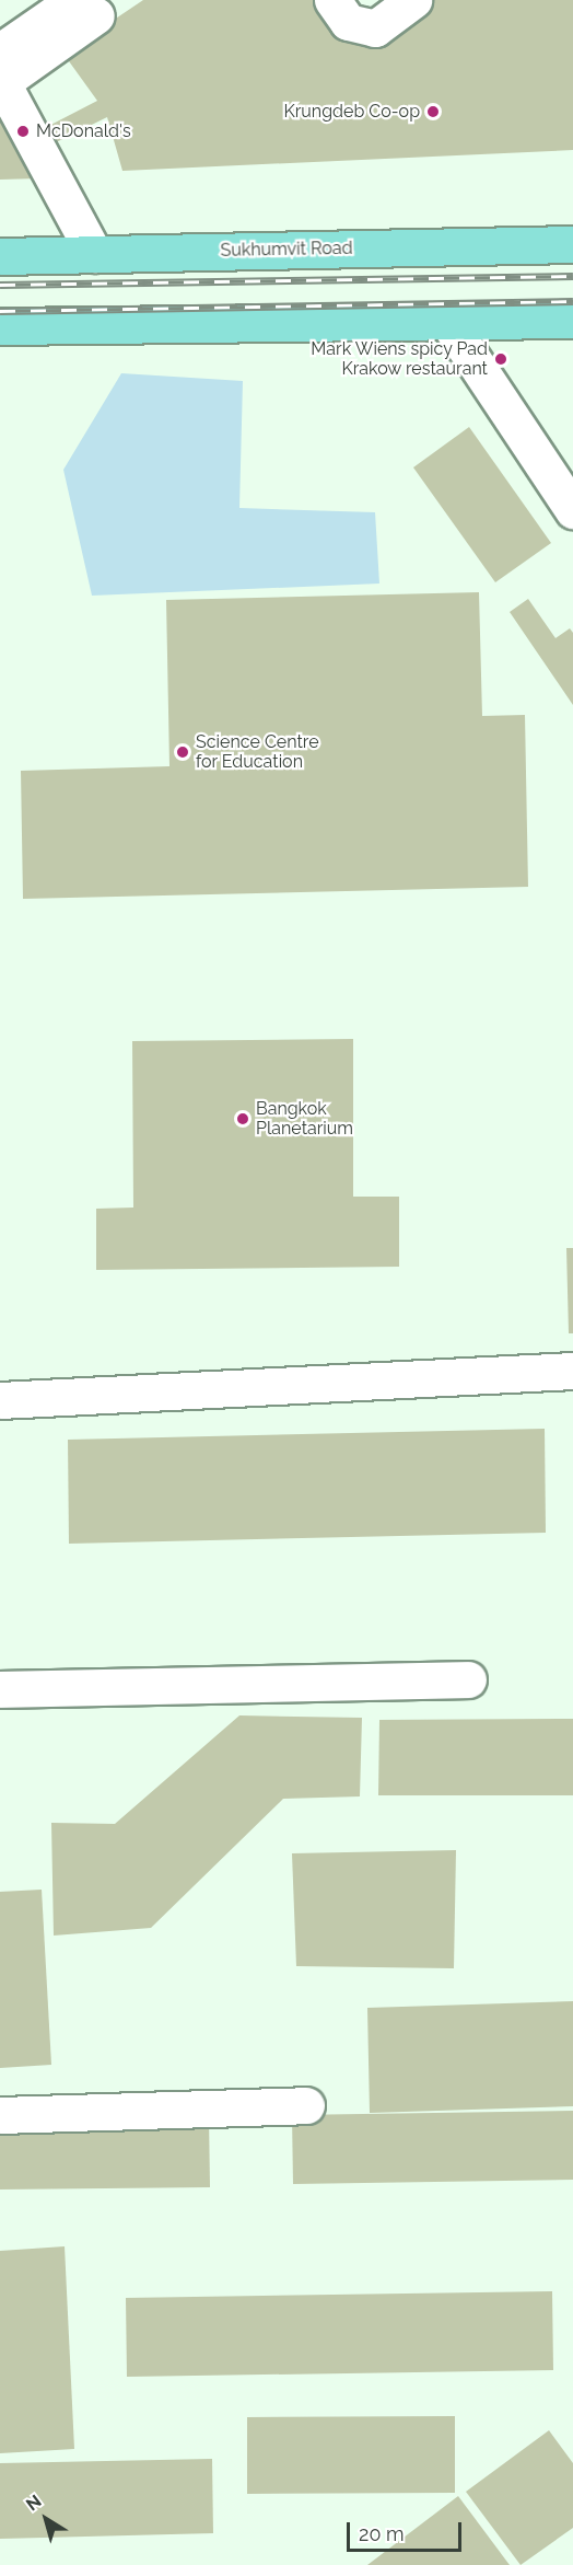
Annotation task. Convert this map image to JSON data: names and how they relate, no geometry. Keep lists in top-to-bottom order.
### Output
{
  "streets": {
    "main road": ["Sukhumvit Road"]
  },
  "places": [
    "Krungdeb Co-op",
    "McDonald's",
    "Mark Wiens spicy Pad Krakow restaurant",
    "Science Centre for Education",
    "Bangkok Planetarium"
  ],
  "scale_bar": "20 m",
  "north": "top left"
}
